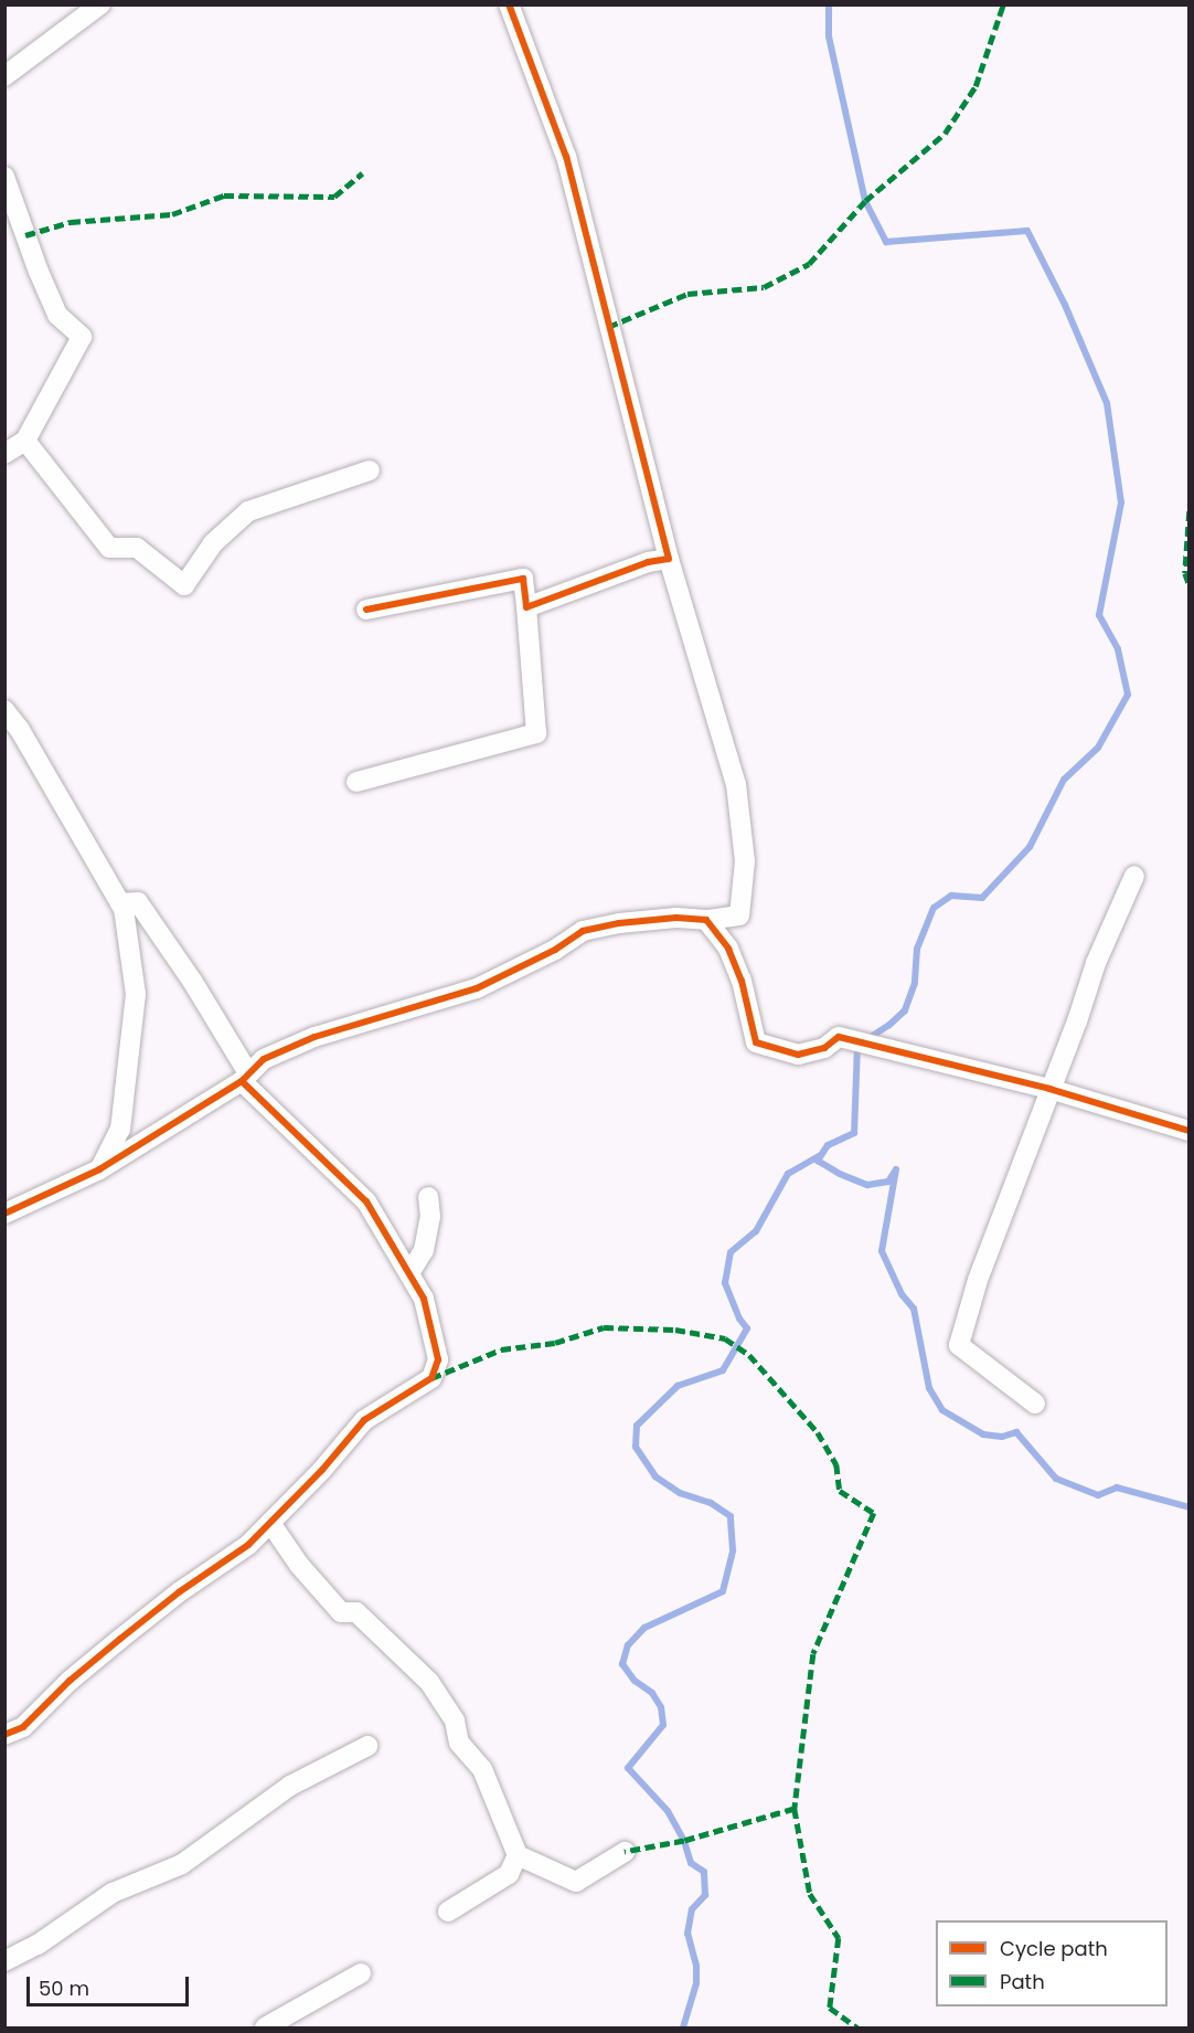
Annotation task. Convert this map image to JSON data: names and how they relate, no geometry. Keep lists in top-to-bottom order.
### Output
{
  "legend": ["Cycle path", "Path"],
  "scale_bar": "50 m"
}
